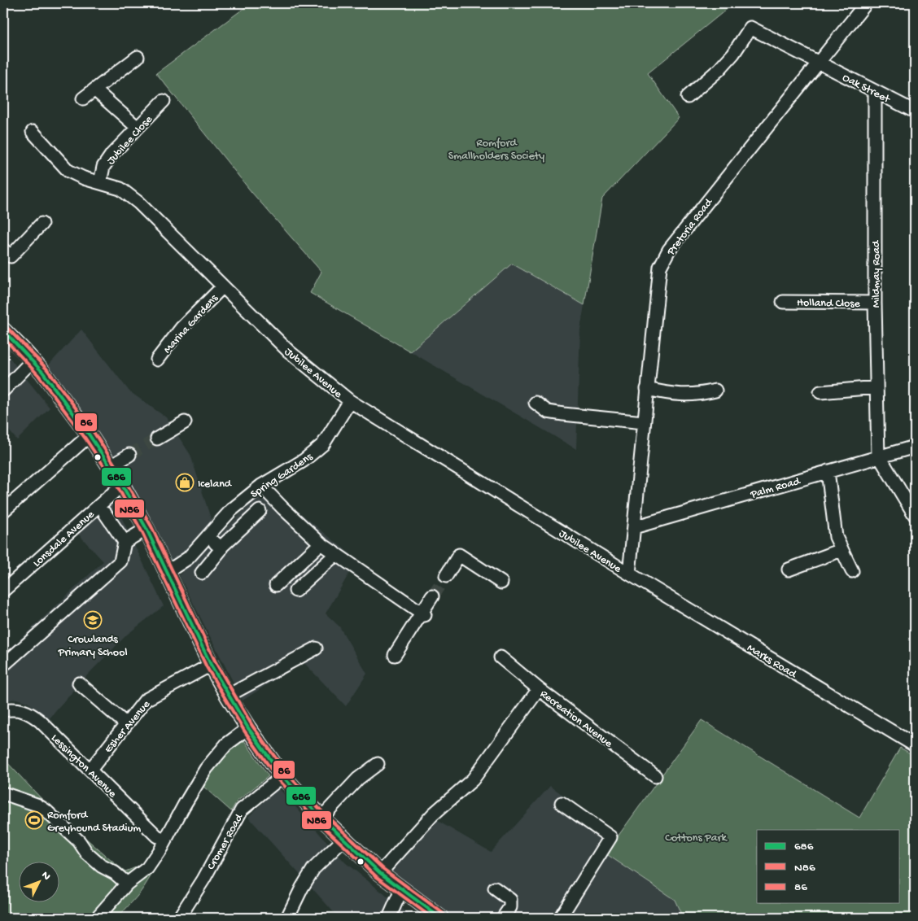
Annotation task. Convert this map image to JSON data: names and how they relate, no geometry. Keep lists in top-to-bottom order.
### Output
{
  "streets": {
    "street": [
      "Oak Street",
      "Jubilee Close",
      "Pretoria Road",
      "Mildmay Road",
      "Holland Close",
      "Marina Gardens",
      "Jubilee Avenue",
      "Spring Gardens",
      "Palm Road",
      "Lonsdale Avenue",
      "Marks Road",
      "Recreation Avenue",
      "Esher Avenue",
      "Lessington Avenue",
      "Cromer Road"
    ]
  },
  "crossings": [
    ["Oak Street", "Pretoria Road"],
    ["Oak Street", "Mildmay Road"],
    ["Jubilee Close", "Jubilee Avenue"],
    ["Pretoria Road", "Jubilee Avenue"],
    ["Pretoria Road", "Palm Road"],
    ["Pretoria Road", "Marks Road"],
    ["Mildmay Road", "Holland Close"],
    ["Mildmay Road", "Palm Road"],
    ["Marina Gardens", "Jubilee Avenue"],
    ["Jubilee Avenue", "Spring Gardens"],
    ["Jubilee Avenue", "Marks Road"],
    ["Esher Avenue", "Lessington Avenue"]
  ],
  "parks": ["Romford Smallholders Society", "Cottons Park"],
  "places": {
    "shop": ["Iceland"],
    "school or university": ["Crowlands Primary School"],
    "sports": ["Romford Greyhound Stadium"]
  },
  "lines": ["transit line 86", "transit line 686", "transit line N86"],
  "legend": ["686", "N86", "86"],
  "north": "top right"
}
